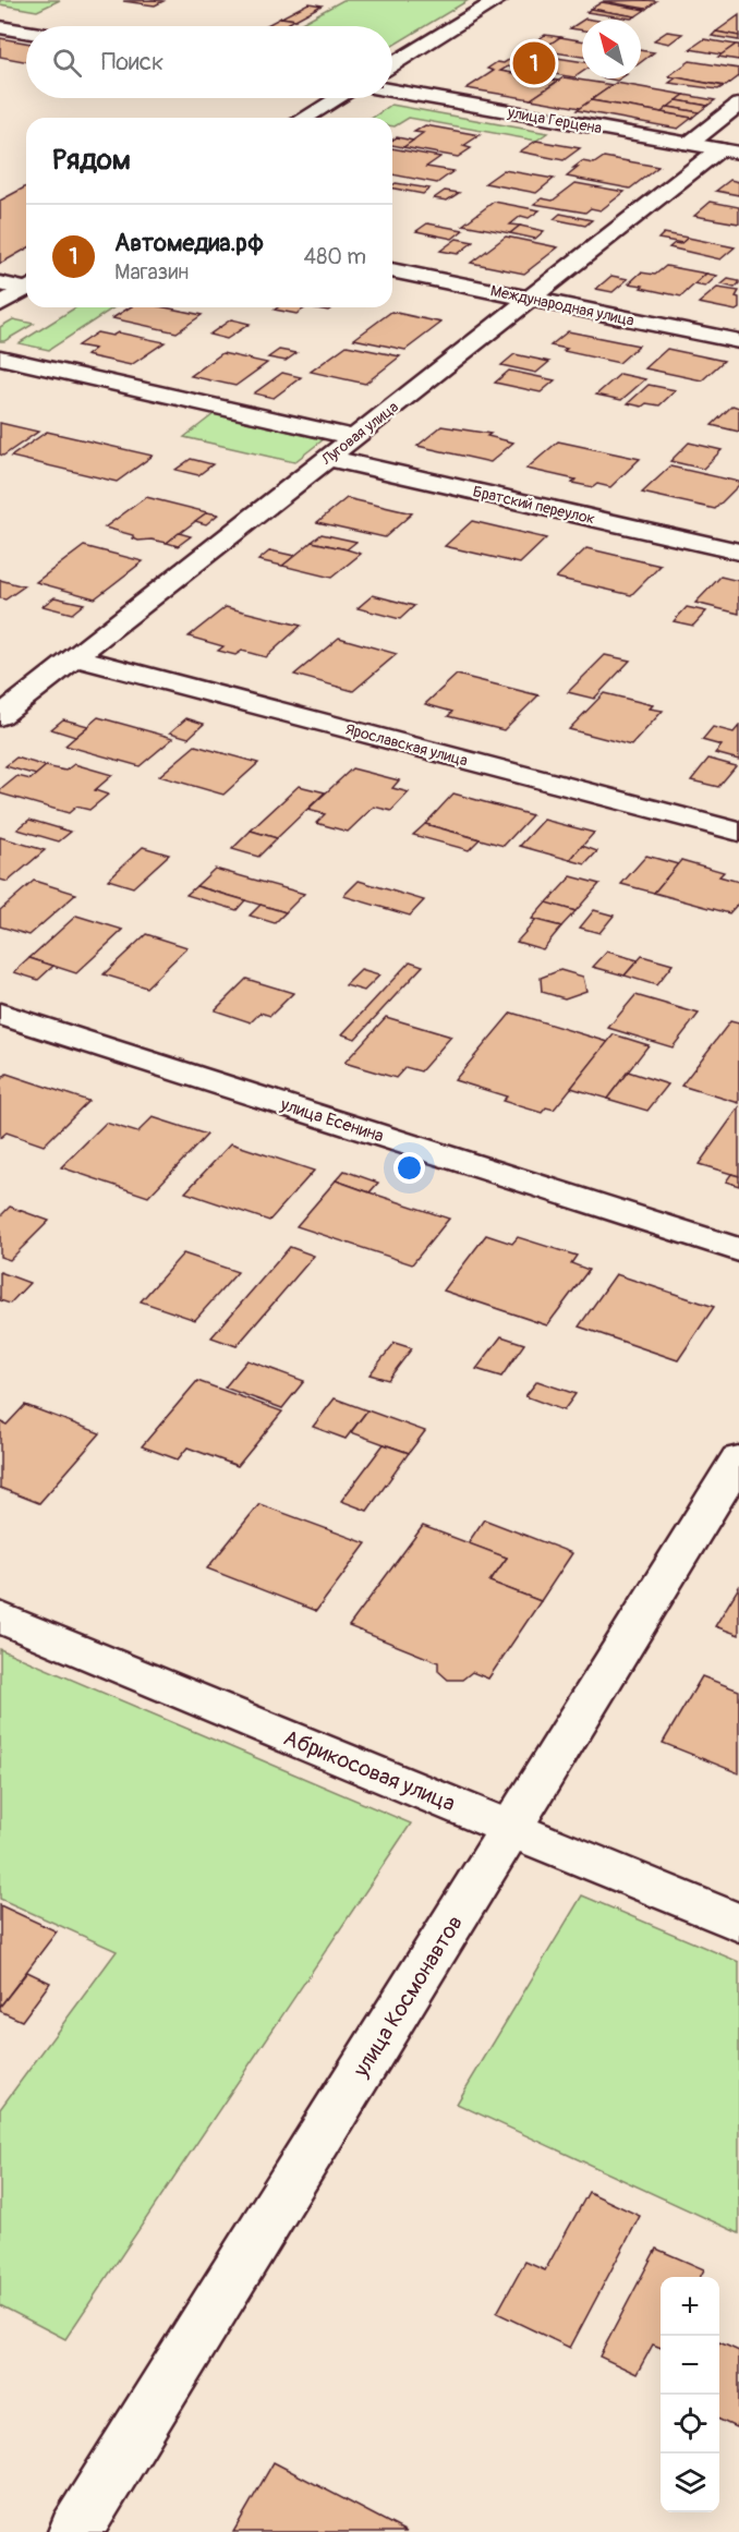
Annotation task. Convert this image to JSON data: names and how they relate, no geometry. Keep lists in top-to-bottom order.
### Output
{
  "streets": {
    "street": [
      "улица Герцена",
      "Международная улица",
      "Луговая улица",
      "Братский переулок",
      "Ярославская улица",
      "улица Есенина",
      "Абрикосовая улица",
      "улица Космонавтов"
    ]
  },
  "crossings": [
    ["улица Герцена", "Луговая улица"],
    ["Международная улица", "Луговая улица"],
    ["Луговая улица", "Братский переулок"],
    ["Луговая улица", "Ярославская улица"],
    ["Абрикосовая улица", "улица Космонавтов"]
  ],
  "north": "top left",
  "page": {
    "search": "Поиск",
    "pins": "1",
    "heading": "Рядом",
    "list": [
      {
        "mark": "1",
        "name": "Автомедиа.рф",
        "note": "Магазин",
        "value": "480 m"
      }
    ],
    "map_buttons": ["+", "−"]
  }
}
